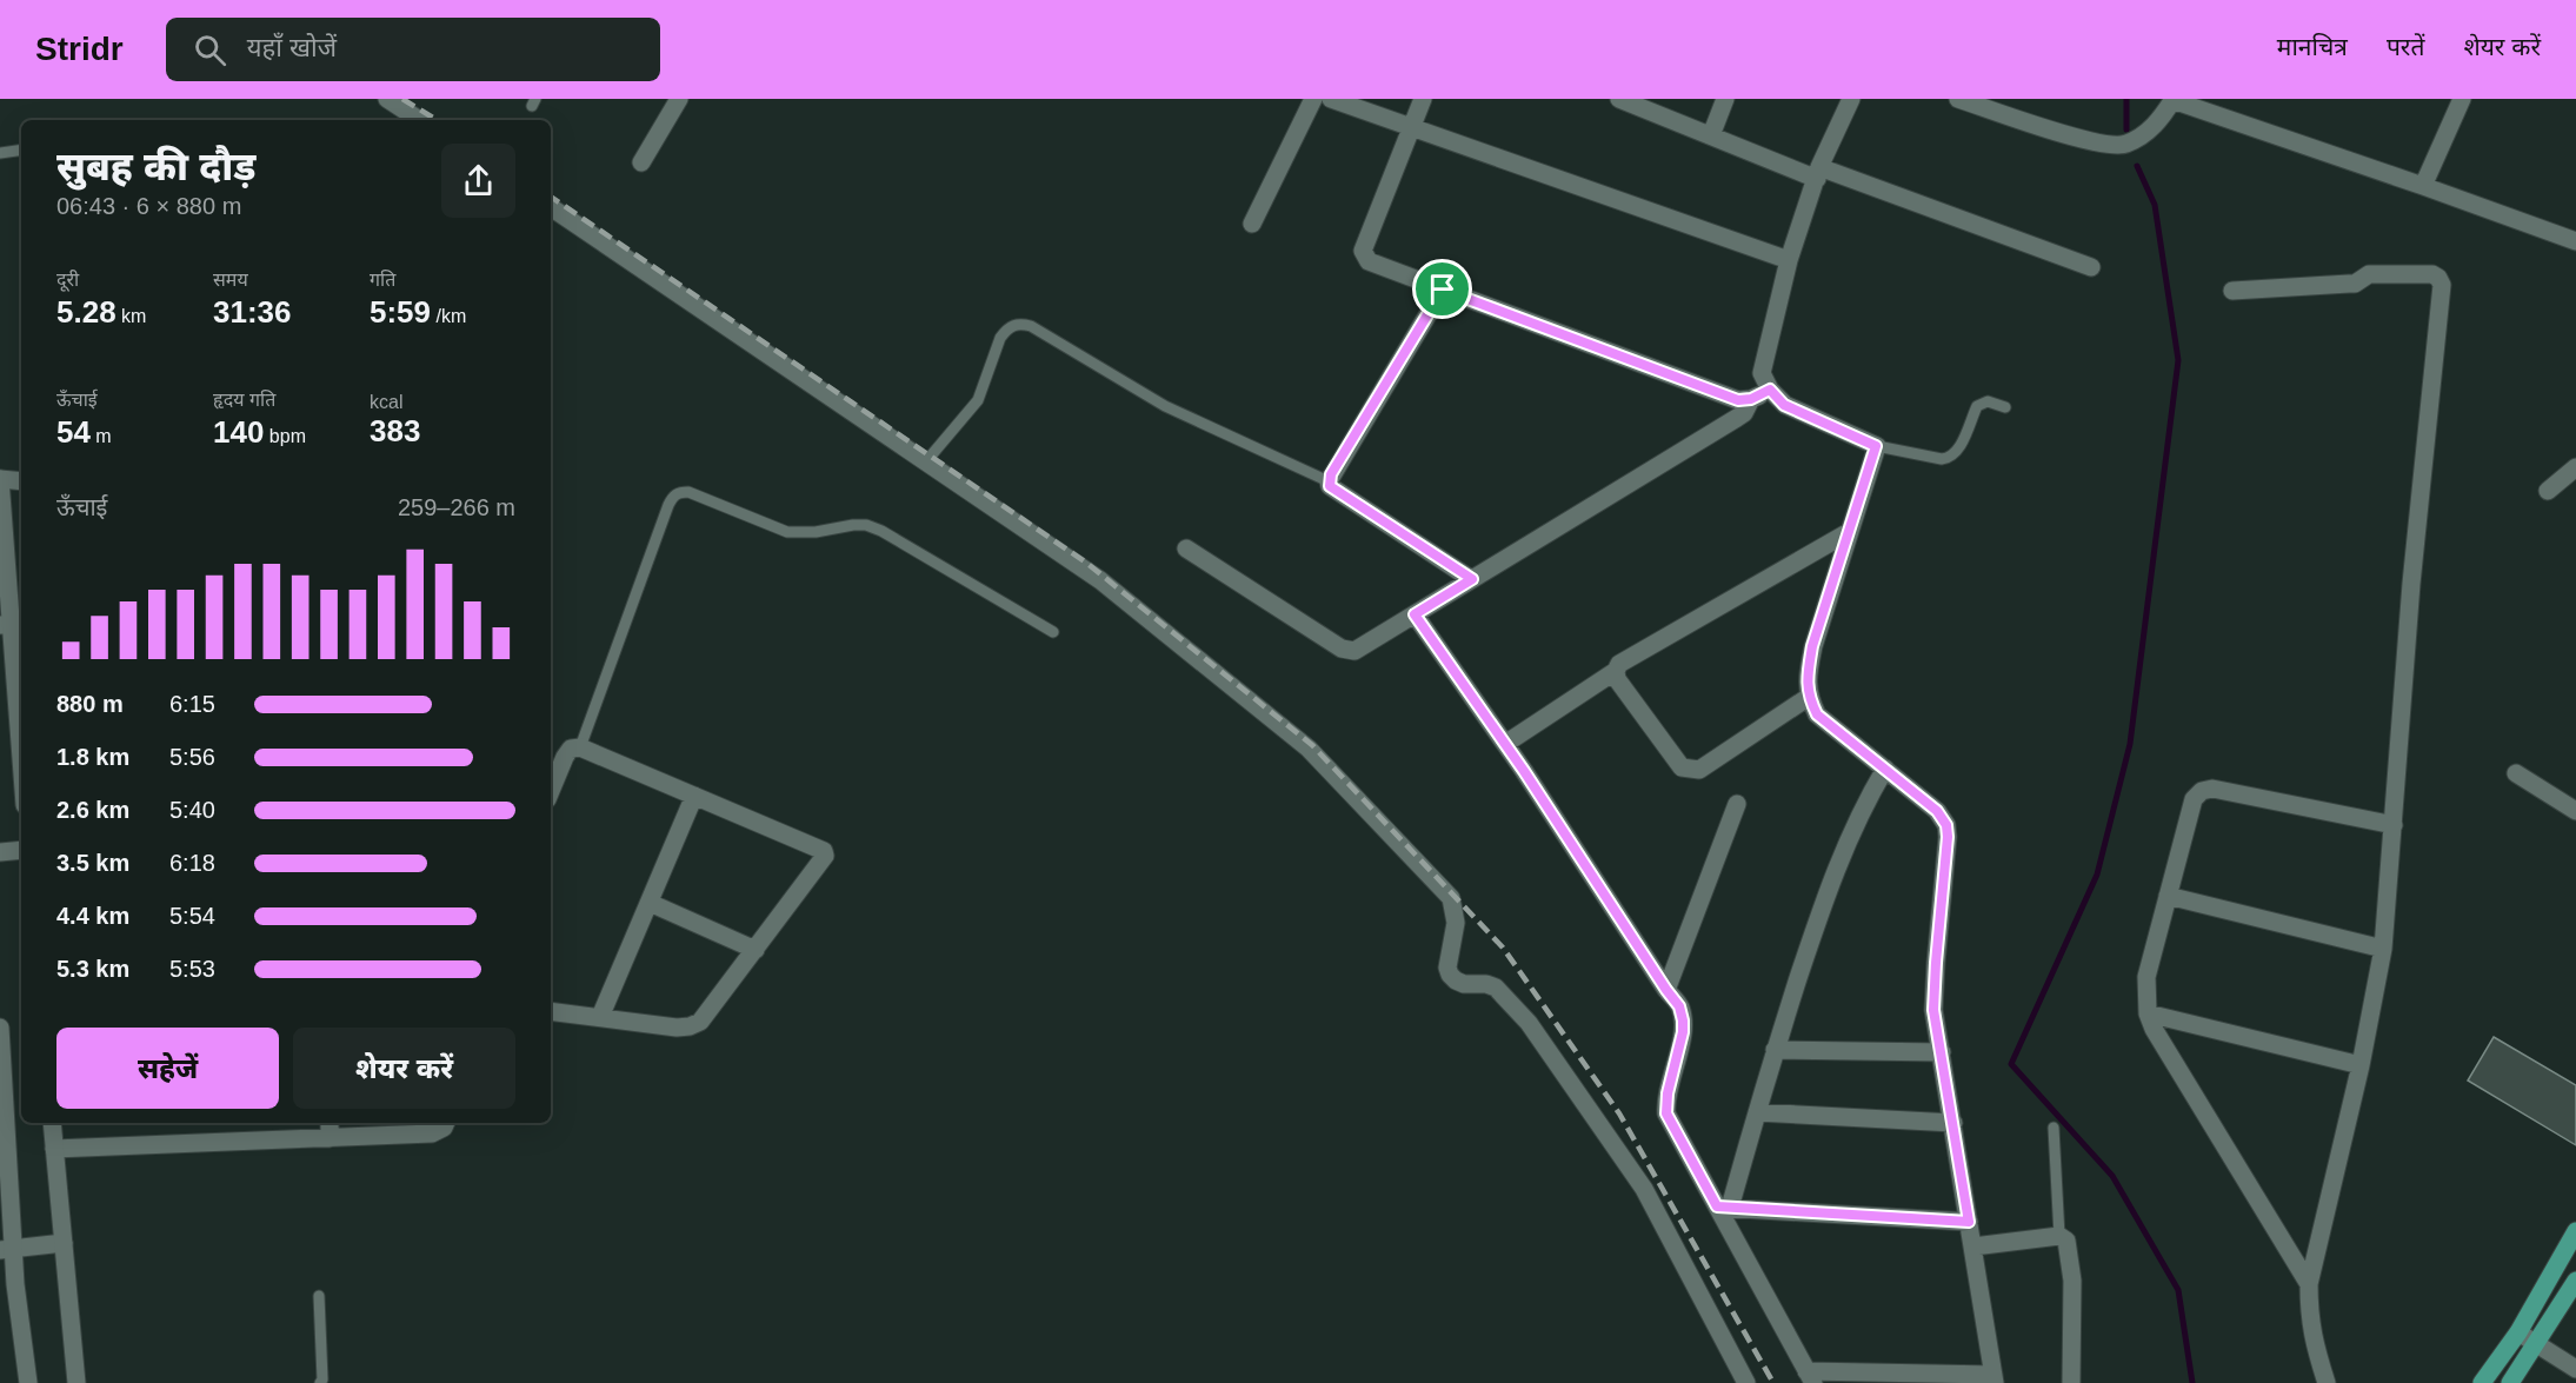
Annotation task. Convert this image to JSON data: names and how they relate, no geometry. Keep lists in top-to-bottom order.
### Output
{
  "page": {
    "header": "Stridr",
    "search": "यहाँ खोजें",
    "nav": ["मानचित्र", "परतें", "शेयर करें"],
    "heading": ["सुबह की दौड़", "06:43 · 6 × 880 m"],
    "stats": [
      ["दूरी", "5.28 km"],
      ["समय", "31:36"],
      ["गति", "5:59 /km"],
      ["ऊँचाई", "54 m"],
      ["हृदय गति", "140 bpm"],
      ["kcal", "383"]
    ],
    "chart": ["ऊँचाई", "259–266 m"],
    "list": [
      {
        "name": "880 m",
        "note": "6:15"
      },
      {
        "name": "1.8 km",
        "note": "5:56"
      },
      {
        "name": "2.6 km",
        "note": "5:40"
      },
      {
        "name": "3.5 km",
        "note": "6:18"
      },
      {
        "name": "4.4 km",
        "note": "5:54"
      },
      {
        "name": "5.3 km",
        "note": "5:53"
      }
    ],
    "buttons": ["सहेजें", "शेयर करें"]
  }
}
